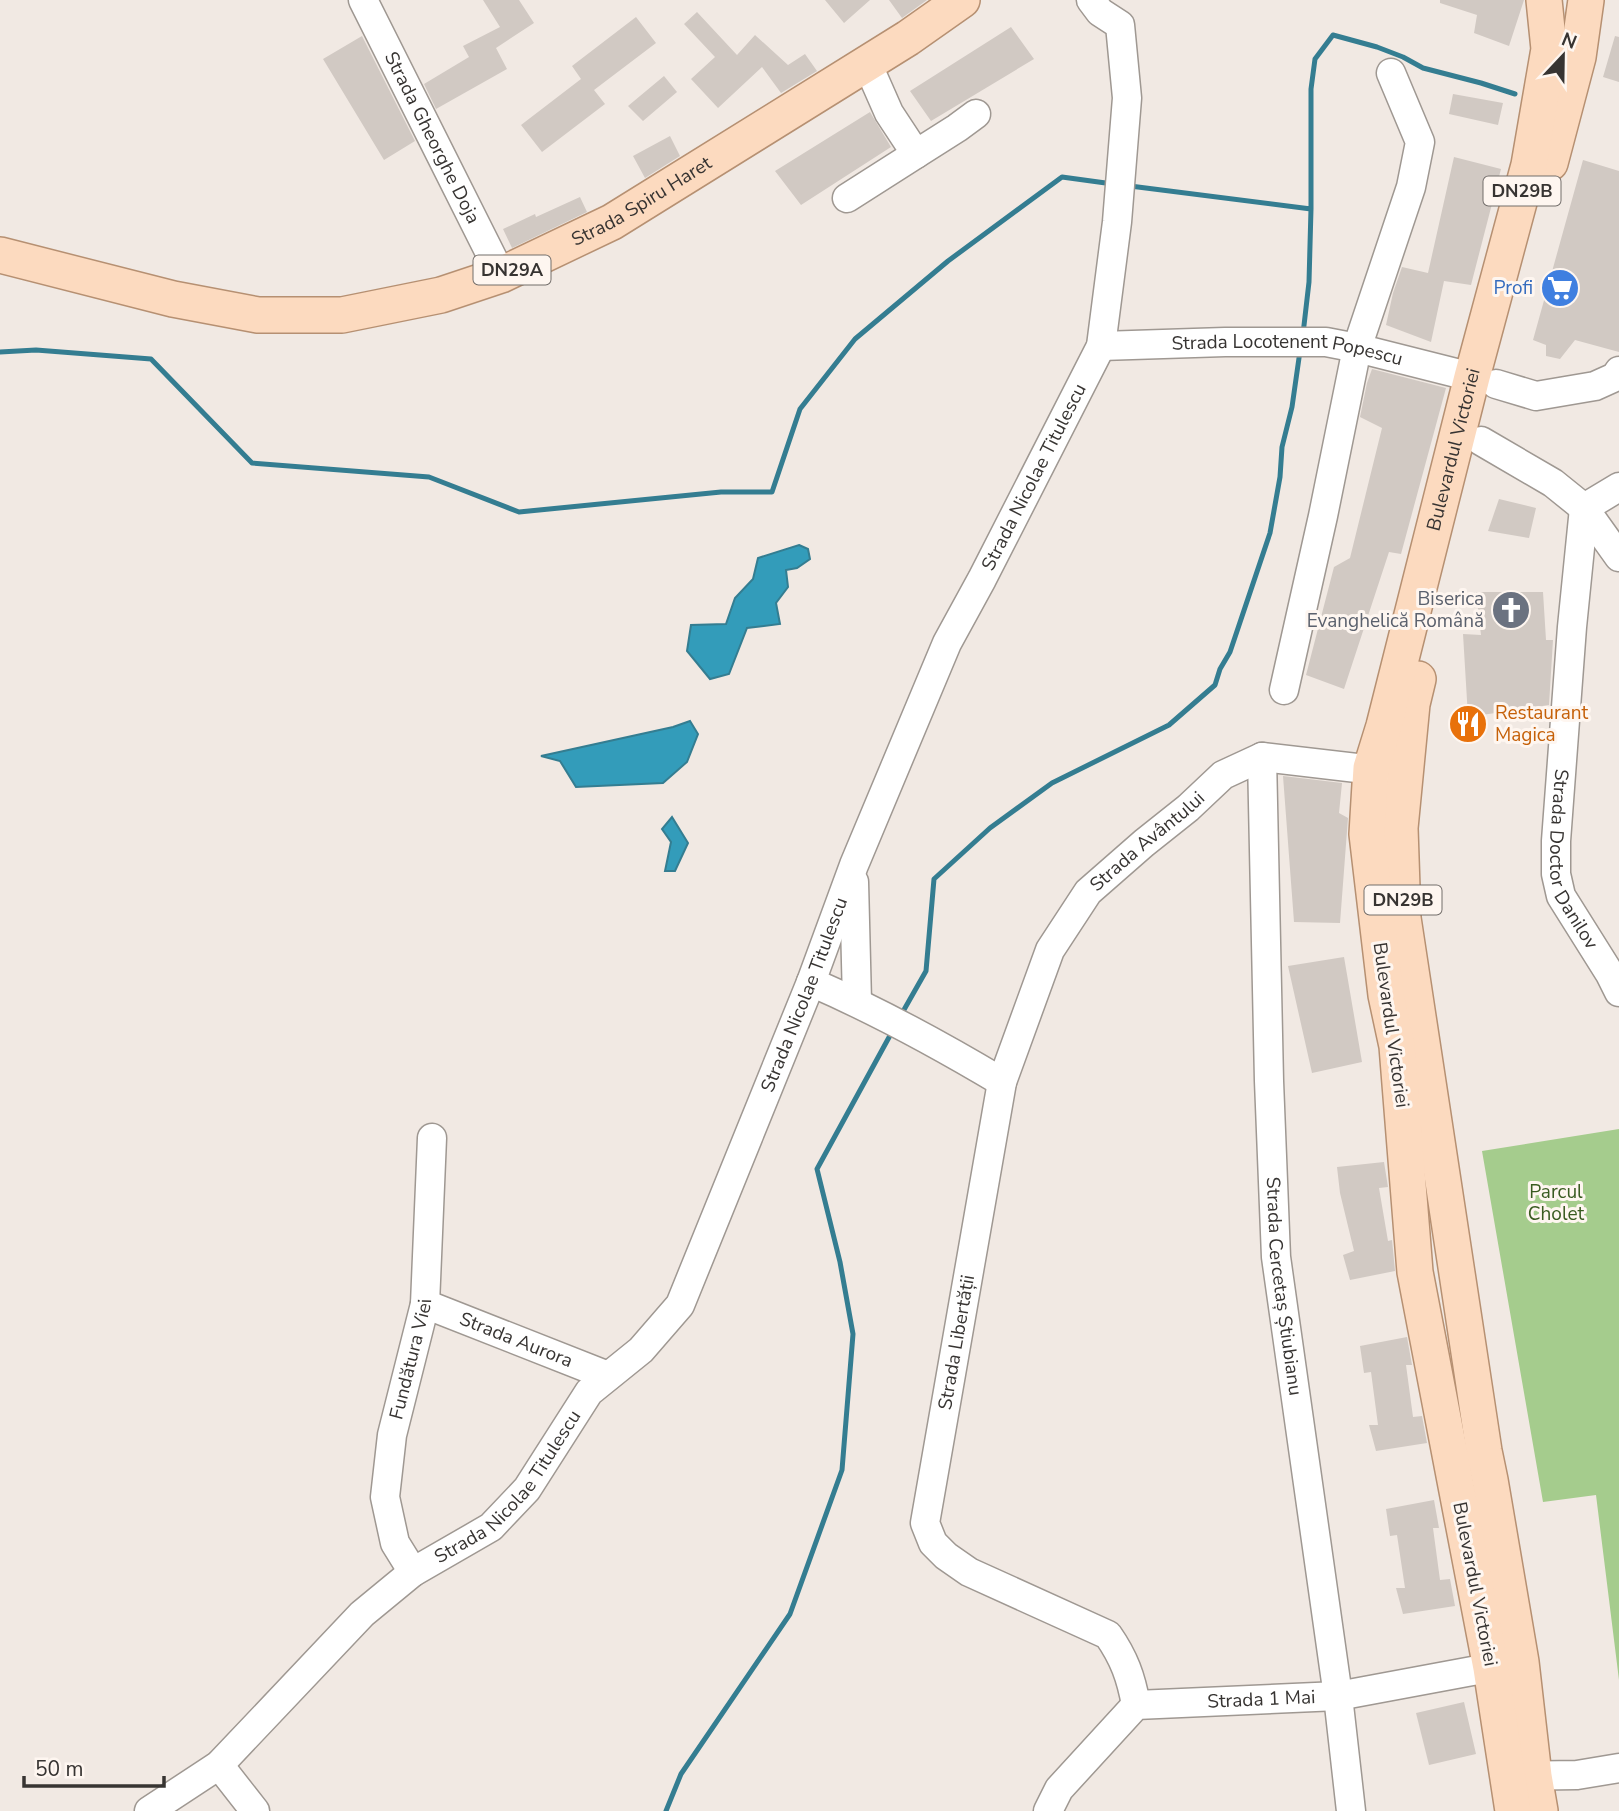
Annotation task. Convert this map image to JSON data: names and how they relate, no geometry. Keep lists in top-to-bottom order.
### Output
{
  "streets": {
    "main road": [
      "DN29B",
      "Strada Spiru Haret",
      "DN29A",
      "Bulevardul Victoriei"
    ],
    "street": [
      "Strada Gheorghe Doja",
      "Strada Locotenent Popescu",
      "Strada Nicolae Titulescu",
      "Strada Avântului",
      "Strada Doctor Danilov",
      "Strada Cercetaș Știubianu",
      "Strada Aurora",
      "Strada Libertății",
      "Fundătura Viei",
      "Strada 1 Mai"
    ]
  },
  "crossings": [
    ["Strada Gheorghe Doja", "Strada Spiru Haret"],
    ["Strada Locotenent Popescu", "Bulevardul Victoriei"],
    ["Strada Locotenent Popescu", "Strada Nicolae Titulescu"],
    ["Bulevardul Victoriei", "Strada 1 Mai"],
    ["Strada Nicolae Titulescu", "Strada Aurora"],
    ["Strada Nicolae Titulescu", "Fundătura Viei"],
    ["Strada Avântului", "Strada Cercetaș Știubianu"],
    ["Strada Avântului", "Strada Libertății"],
    ["Strada Cercetaș Știubianu", "Strada 1 Mai"],
    ["Strada Aurora", "Fundătura Viei"],
    ["Strada Libertății", "Strada 1 Mai"]
  ],
  "parks": ["Parcul Cholet"],
  "places": {
    "supermarket": ["Profi"],
    "church": ["Biserica Evanghelică Română"],
    "restaurant": ["Restaurant Magica"]
  },
  "scale_bar": "50 m",
  "north": "top"
}
